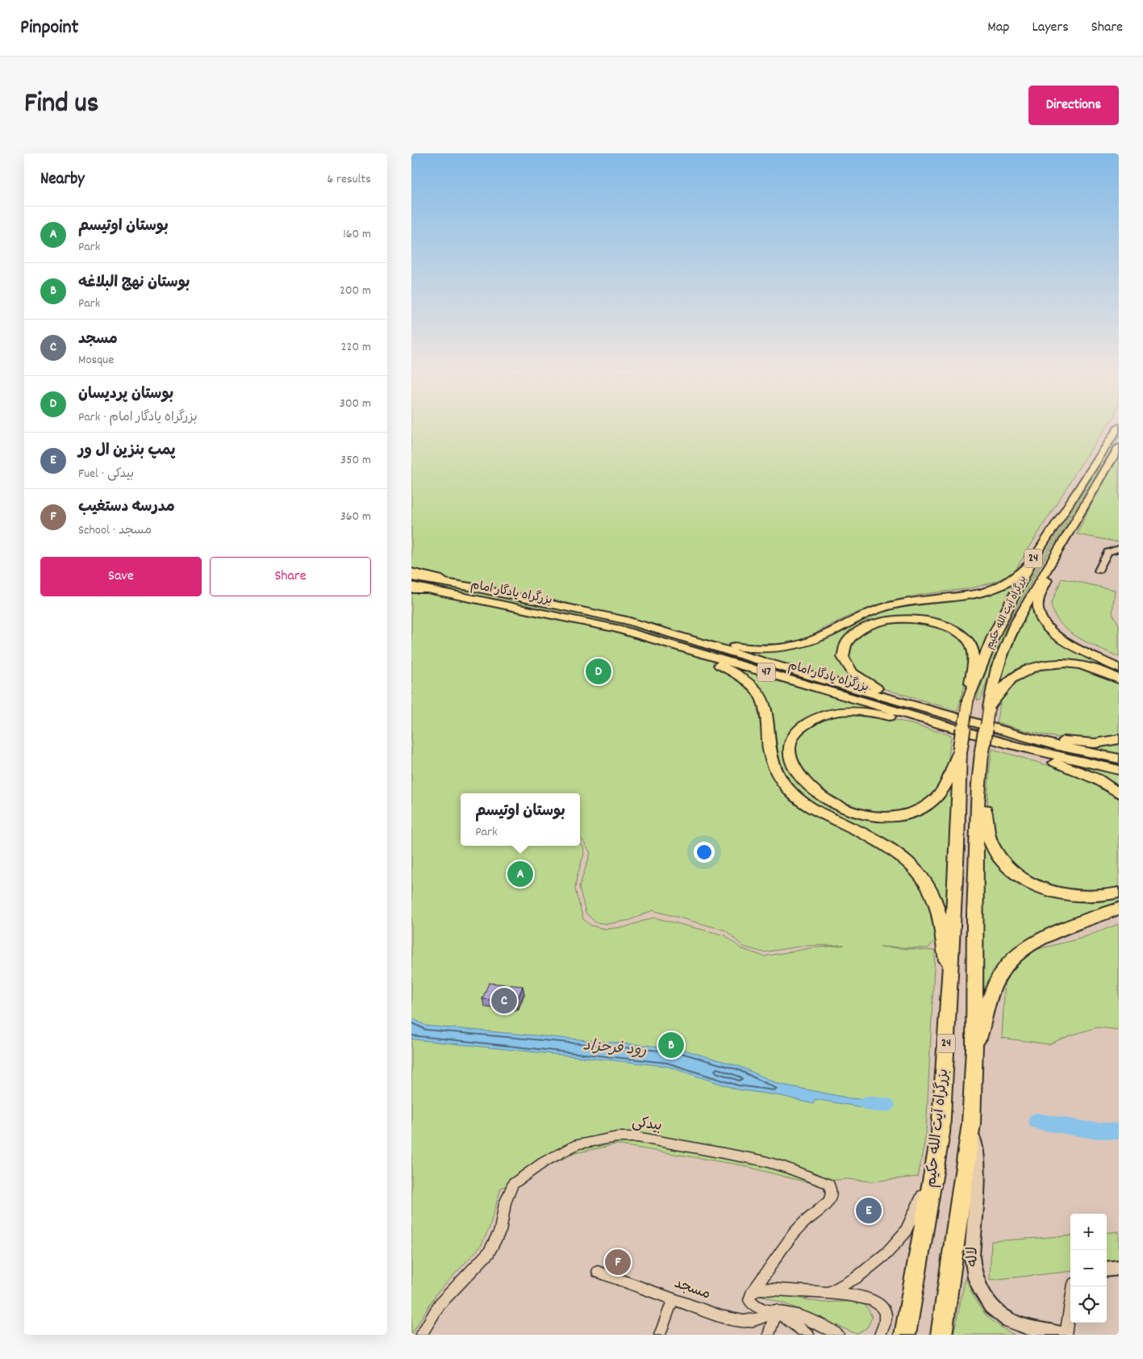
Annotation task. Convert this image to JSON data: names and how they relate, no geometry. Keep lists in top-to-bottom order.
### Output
{
  "streets": {
    "highway": [
      "24",
      "بزرگراه یادگار امام",
      "بزرگراه آیت الله حکیم",
      "47"
    ],
    "main road": ["لاله"],
    "street": ["بیدکی", "مسجد"]
  },
  "crossings": [
    ["24", "بزرگراه آیت الله حکیم"],
    ["24", "لاله"]
  ],
  "water": ["رود فرحزاد"],
  "page": {
    "header": "Pinpoint",
    "nav": ["Map", "Layers", "Share"],
    "title": "Find us",
    "buttons": [
      "Directions",
      ["Save", "Share"]
    ],
    "heading": ["Nearby", "6 results"],
    "list": [
      {
        "mark": "A",
        "name": "بوستان اوتیسم",
        "note": "Park",
        "value": "160 m"
      },
      {
        "mark": "B",
        "name": "بوستان نهج البلاغه",
        "note": "Park",
        "value": "200 m"
      },
      {
        "mark": "C",
        "name": "مسجد",
        "note": "Mosque",
        "value": "220 m"
      },
      {
        "mark": "D",
        "name": "بوستان پردیسان",
        "note": "Park · بزرگراه یادگار امام",
        "value": "300 m"
      },
      {
        "mark": "E",
        "name": "پمپ بنزین ال ور",
        "note": "Fuel · بیدکی",
        "value": "350 m"
      },
      {
        "mark": "F",
        "name": "مدرسه دستغیب",
        "note": "School · مسجد",
        "value": "360 m"
      }
    ],
    "pins": [
      "D",
      "A",
      "C",
      "B",
      "E",
      "F"
    ],
    "popup": ["بوستان اوتیسم", "Park"],
    "map_buttons": ["+", "−"]
  }
}
